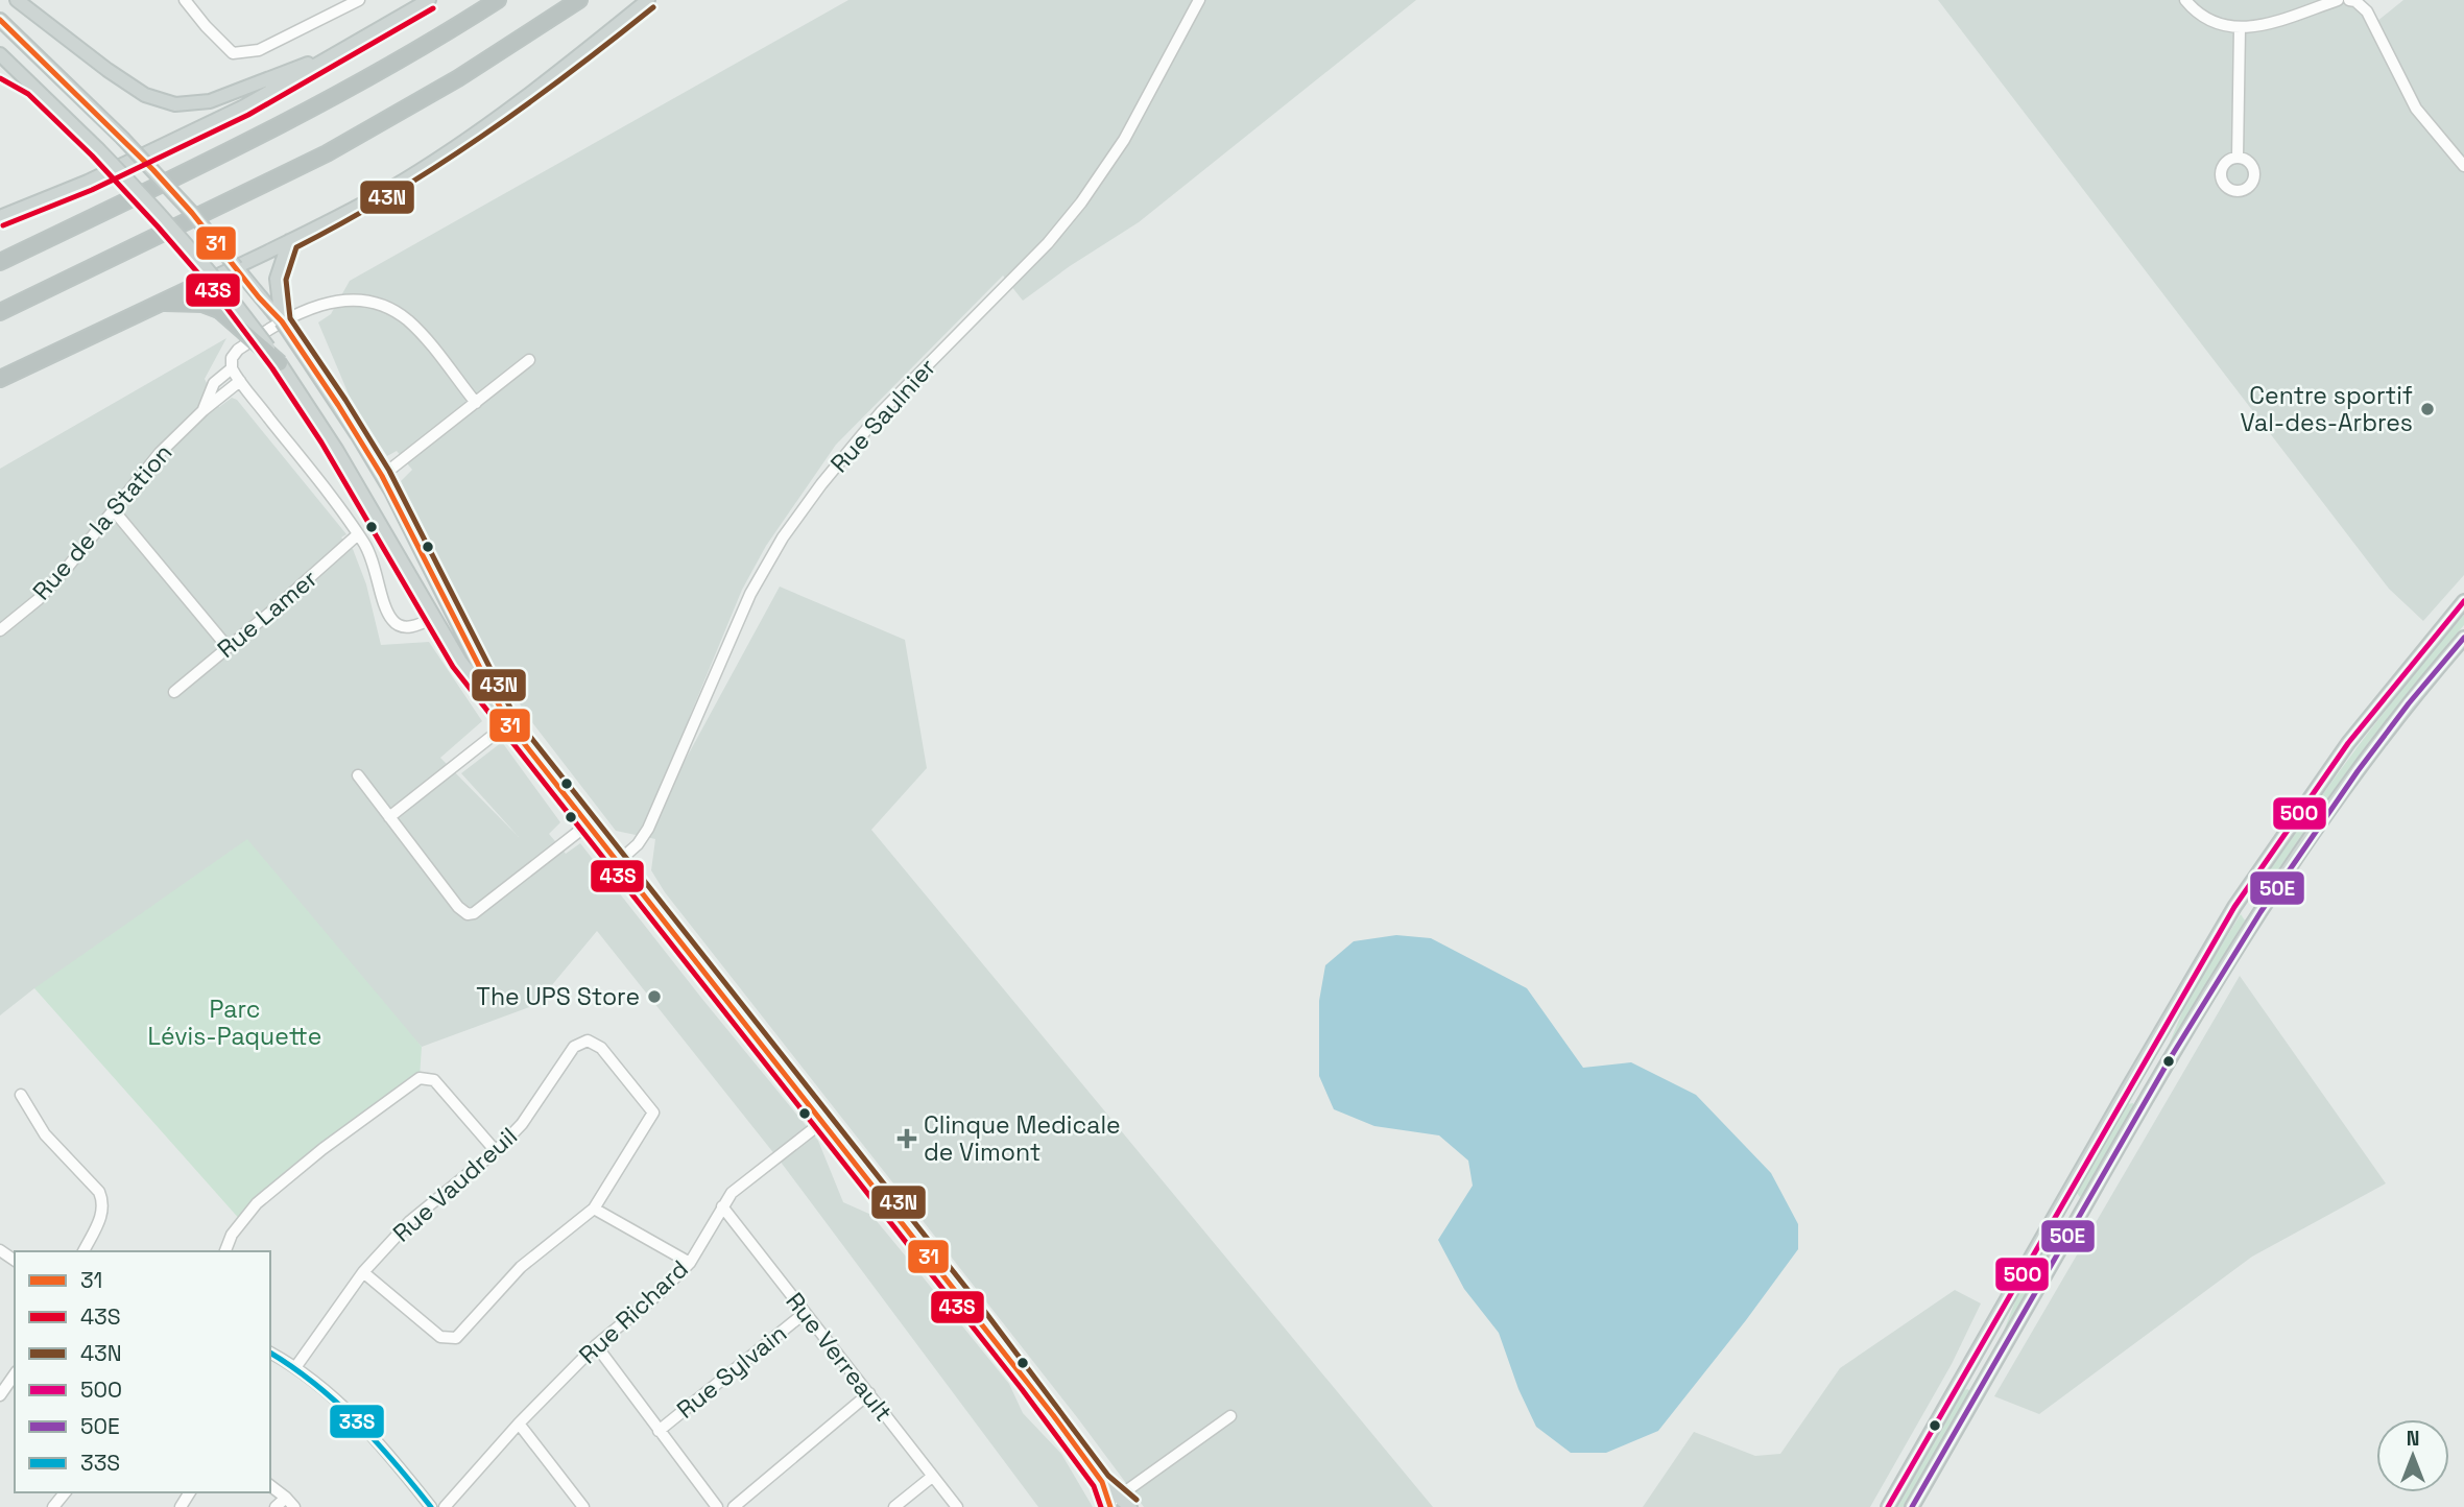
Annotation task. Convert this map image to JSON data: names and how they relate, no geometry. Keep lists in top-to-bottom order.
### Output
{
  "streets": {
    "street": [
      "Rue Saulnier",
      "Rue de la Station",
      "Rue Lamer",
      "Rue Vaudreuil",
      "Rue Richard",
      "Rue Verreault",
      "Rue Sylvain"
    ]
  },
  "crossings": [
    ["Rue Richard", "Rue Verreault"],
    ["Rue Verreault", "Rue Sylvain"]
  ],
  "parks": ["Parc Lévis-Paquette"],
  "places": {
    "other": ["Centre sportif Val-des-Arbres", "The UPS Store"],
    "health": ["Clinque Medicale de Vimont"]
  },
  "lines": [
    "transit line 43N",
    "transit line 43S",
    "transit line 31",
    "transit line 50O",
    "transit line 50E",
    "transit line 33S"
  ],
  "legend": [
    "31",
    "43S",
    "43N",
    "50O",
    "50E",
    "33S"
  ],
  "north": "top"
}
